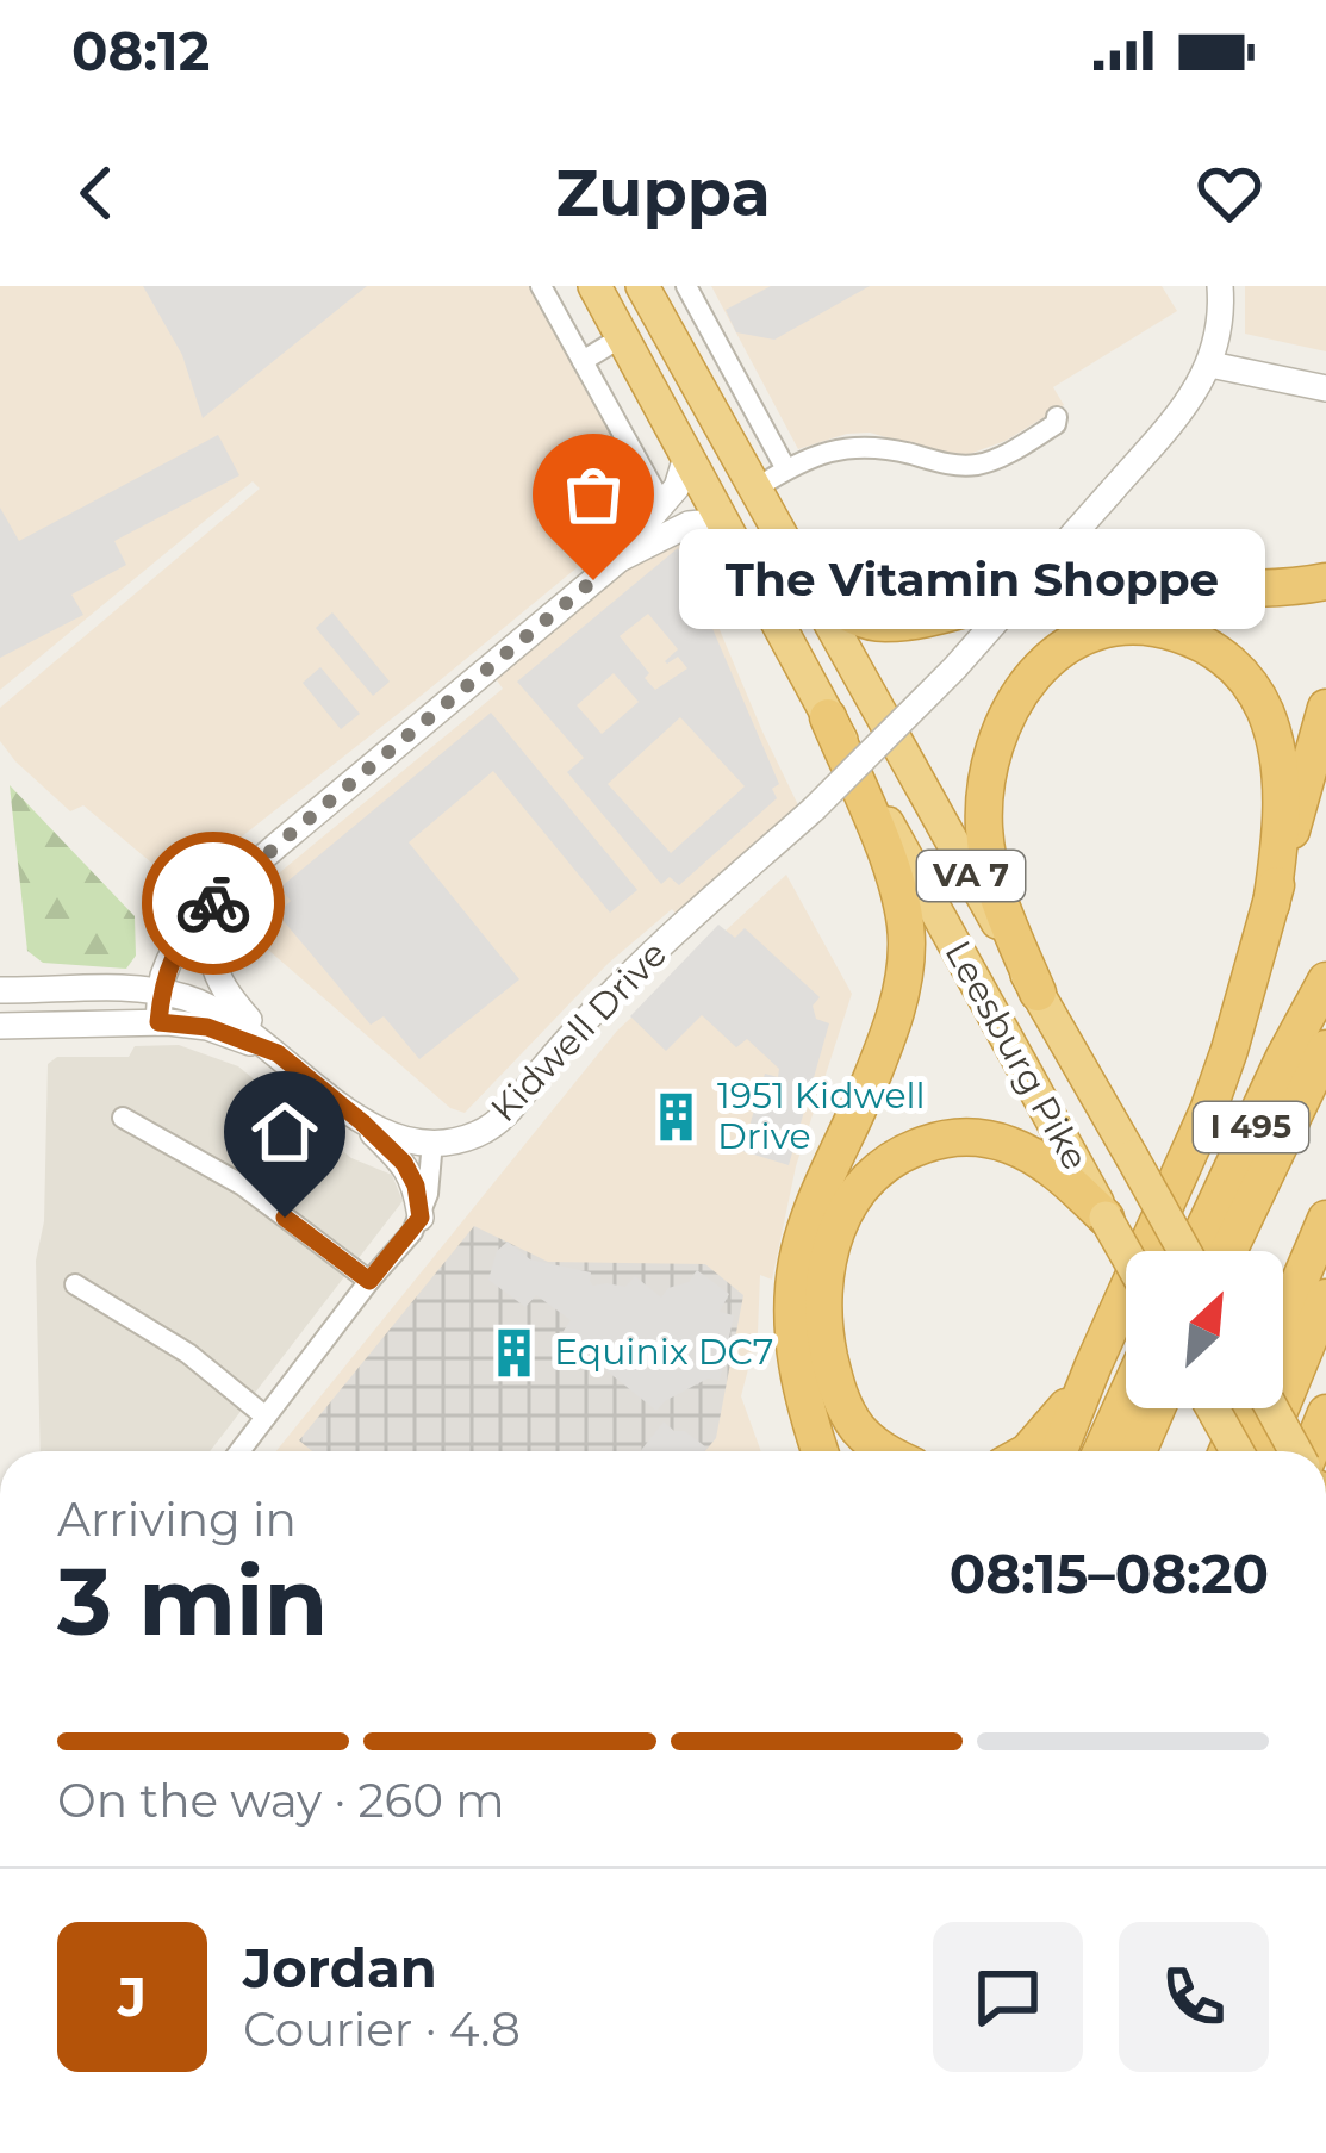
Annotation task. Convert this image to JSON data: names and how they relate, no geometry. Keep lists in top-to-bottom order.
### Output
{
  "streets": {
    "highway": ["VA 7", "Leesburg Pike", "I 495"],
    "street": ["Kidwell Drive"]
  },
  "places": {
    "other": ["The Vitamin Shoppe"],
    "building": ["1951 Kidwell Drive", "Equinix DC7"]
  },
  "north": "top right",
  "page": {
    "status": "08:12",
    "header": "Zuppa",
    "bubble": "The Vitamin Shoppe",
    "heading": ["3 min", "Arriving in", "08:15–08:20"],
    "panel": ["Jordan", "Courier · 4.8"],
    "bar": "On the way · 260 m",
    "round": "J"
  }
}
